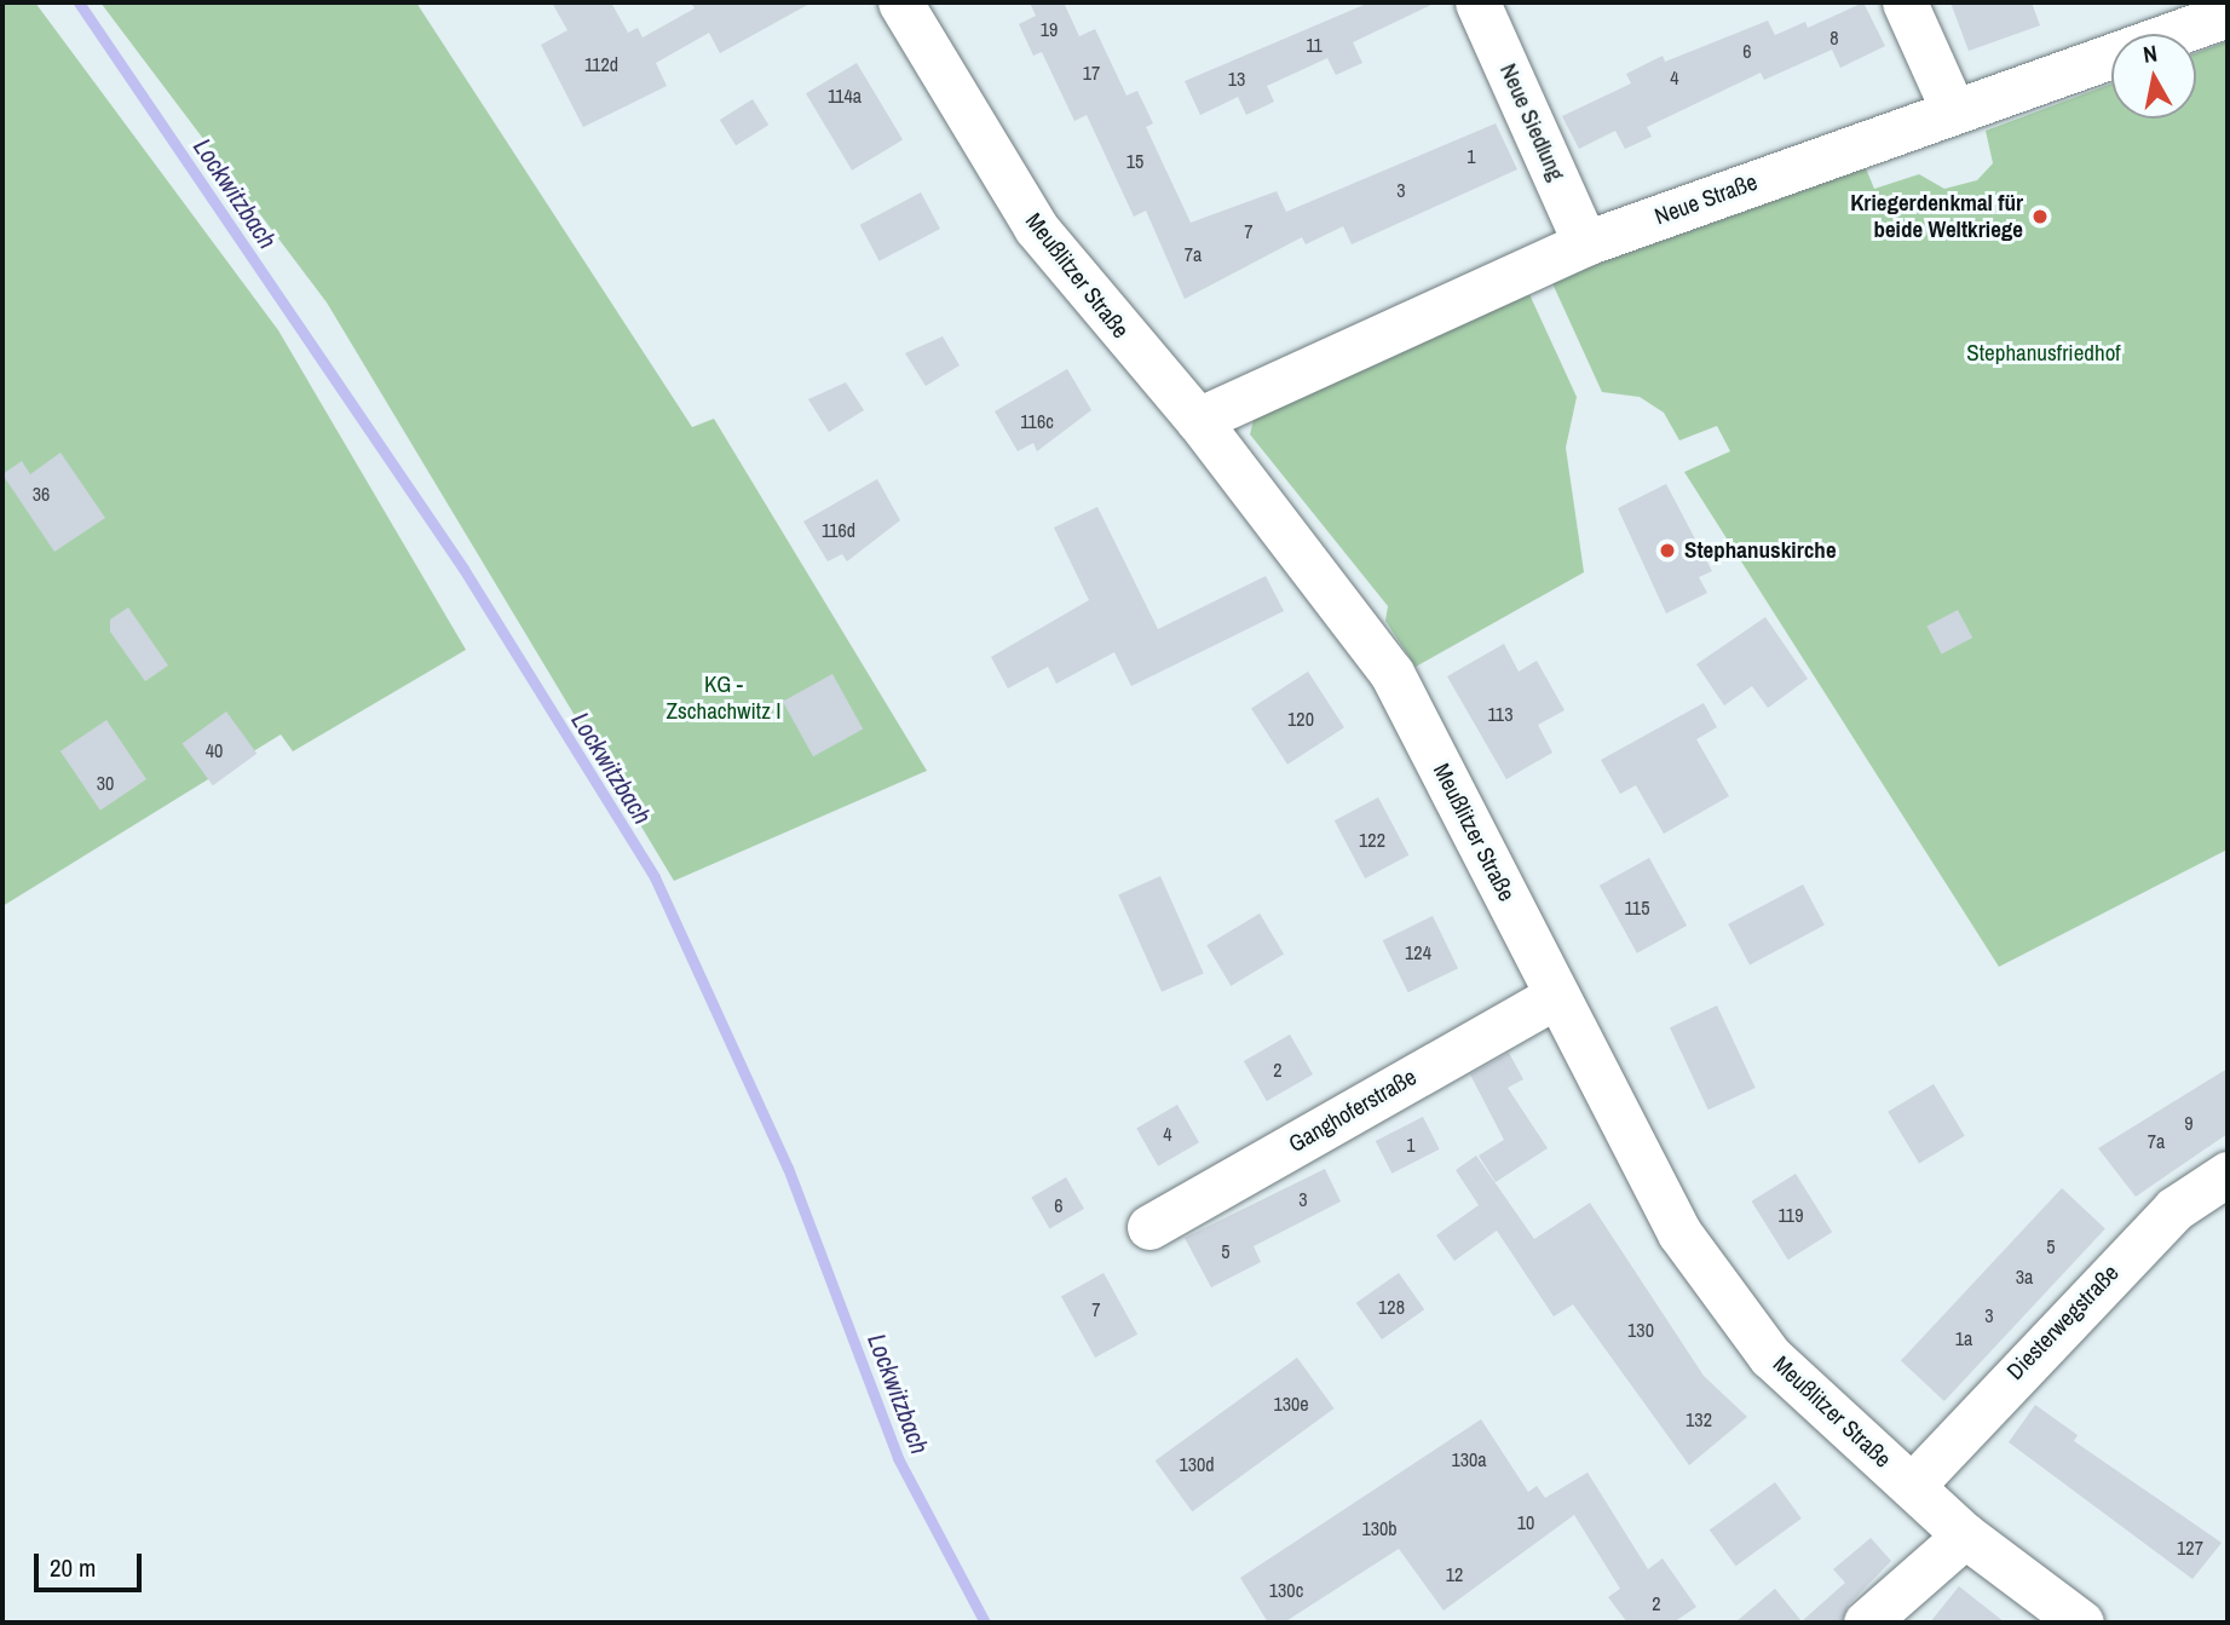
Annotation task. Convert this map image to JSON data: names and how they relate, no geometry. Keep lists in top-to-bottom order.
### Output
{
  "streets": {
    "street": [
      "Neue Siedlung",
      "Neue Straße",
      "Meußlitzer Straße",
      "Ganghoferstraße",
      "Diesterwegstraße"
    ]
  },
  "crossings": [
    ["Neue Siedlung", "Neue Straße"],
    ["Neue Straße", "Meußlitzer Straße"],
    ["Meußlitzer Straße", "Ganghoferstraße"],
    ["Meußlitzer Straße", "Diesterwegstraße"]
  ],
  "water": ["Lockwitzbach"],
  "parks": ["Stephanusfriedhof", "KG - Zschachwitz I"],
  "places": ["Kriegerdenkmal für beide Weltkriege", "Stephanuskirche"],
  "house_numbers": [
    "19",
    "8",
    "11",
    "6",
    "112d",
    "17",
    "4",
    "13",
    "114a",
    "1",
    "15",
    "3",
    "7",
    "7a",
    "116c",
    "36",
    "116d",
    "113",
    "120",
    "40",
    "30",
    "122",
    "115",
    "124",
    "2",
    "9",
    "4",
    "7a",
    "1",
    "3",
    "6",
    "119",
    "5",
    "5",
    "3a",
    "128",
    "7",
    "3",
    "130",
    "1a",
    "130e",
    "132",
    "130a",
    "130d",
    "10",
    "130b",
    "127",
    "12",
    "130c",
    "2"
  ],
  "scale_bar": "20 m",
  "north": "top"
}
